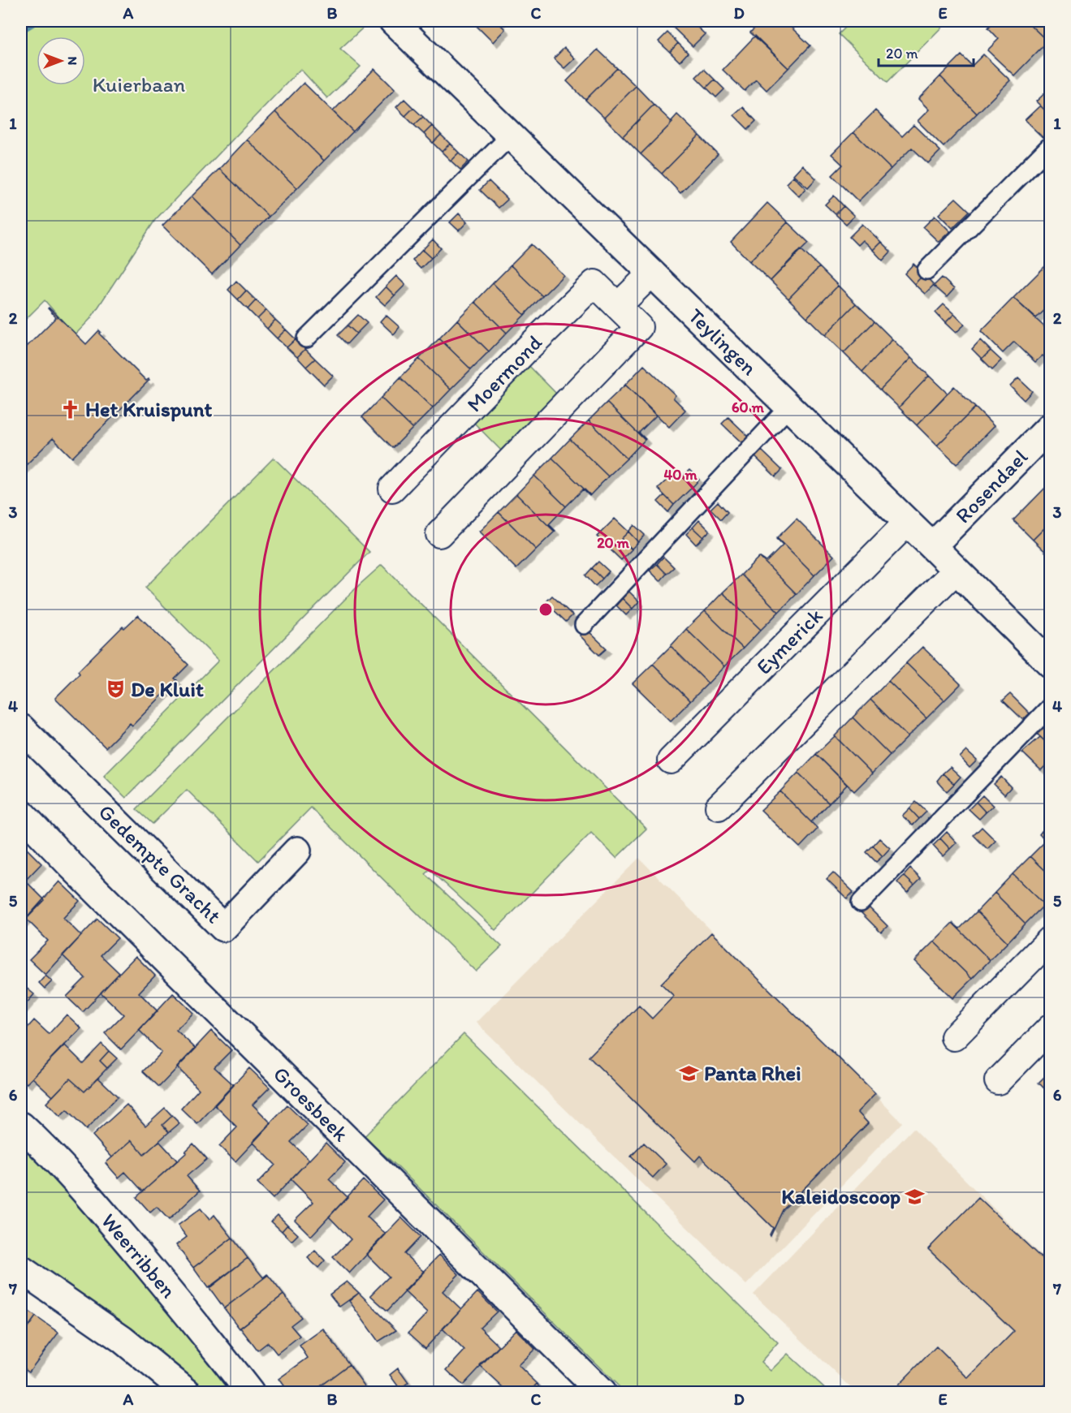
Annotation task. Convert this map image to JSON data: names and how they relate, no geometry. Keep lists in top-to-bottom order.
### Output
{
  "streets": {
    "street": [
      "Teylingen",
      "Moermond",
      "Rosendael",
      "Eymerick",
      "Gedempte Gracht",
      "Groesbeek",
      "Weerribben"
    ]
  },
  "crossings": [
    ["Teylingen", "Rosendael"],
    ["Teylingen", "Eymerick"]
  ],
  "parks": ["Kuierbaan"],
  "places": {
    "church": ["Het Kruispunt"],
    "theatre": ["De Kluit"],
    "school or university": ["Panta Rhei", "Kaleidoscoop"]
  },
  "scale_bar": "20 m",
  "north": "right",
  "grid": {
    "columns": [
      "A",
      "B",
      "C",
      "D",
      "E"
    ],
    "rows": [
      "1",
      "2",
      "3",
      "4",
      "5",
      "6",
      "7"
    ]
  },
  "rings": ["60 m", "40 m", "20 m"]
}
